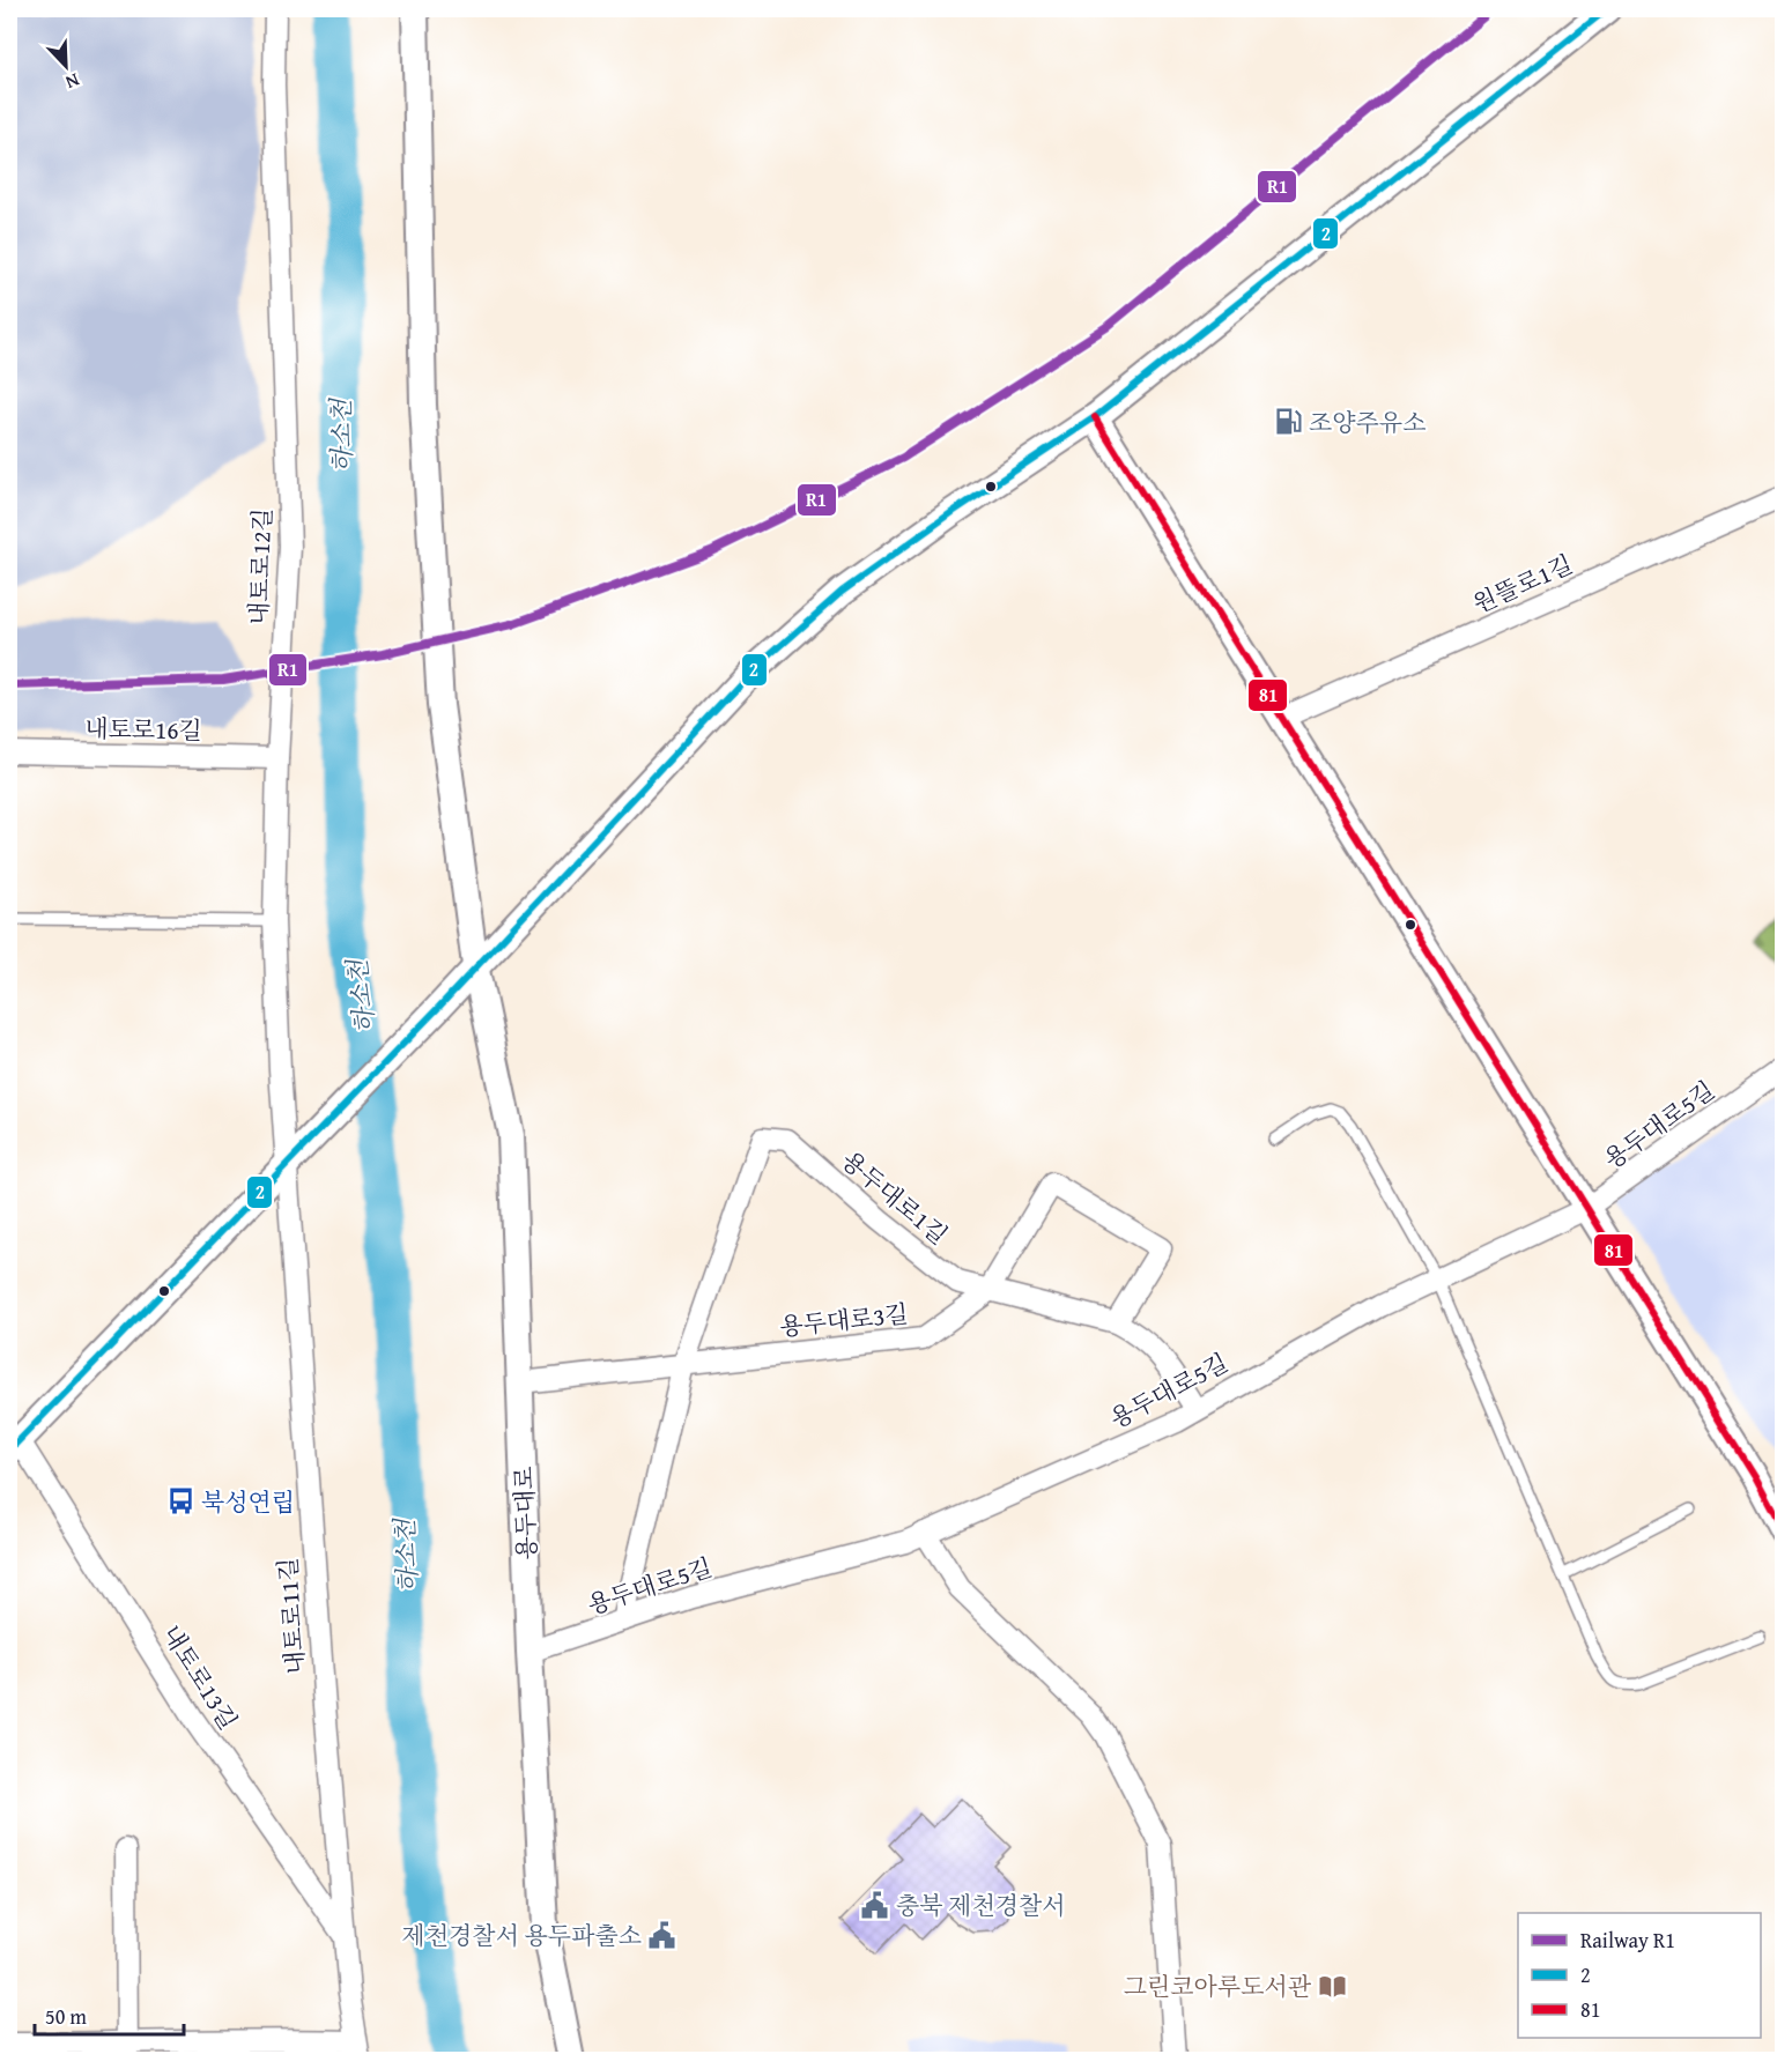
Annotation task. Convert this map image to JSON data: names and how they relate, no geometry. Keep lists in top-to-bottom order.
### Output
{
  "streets": {
    "street": [
      "내토로12길",
      "원뜰로1길",
      "내토로16길",
      "용두대로5길",
      "용두대로1길",
      "용두대로3길",
      "용두대로",
      "내토로11길",
      "내토로13길"
    ]
  },
  "crossings": [
    ["내토로12길", "내토로16길"],
    ["내토로12길", "내토로11길"],
    ["용두대로5길", "용두대로1길"],
    ["용두대로5길", "용두대로"],
    ["용두대로1길", "용두대로3길"],
    ["용두대로3길", "용두대로"],
    ["내토로11길", "내토로13길"]
  ],
  "water": ["하소천"],
  "places": {
    "fuel station": ["조양주유소"],
    "bus stop": ["북성연립"],
    "public building": ["충북 제천경찰서", "제천경찰서 용두파출소"],
    "library": ["그린코아루도서관"]
  },
  "lines": ["rail line R1", "transit line 2", "transit line 81"],
  "legend": ["Railway R1", "2", "81"],
  "scale_bar": "50 m",
  "north": "bottom right"
}
